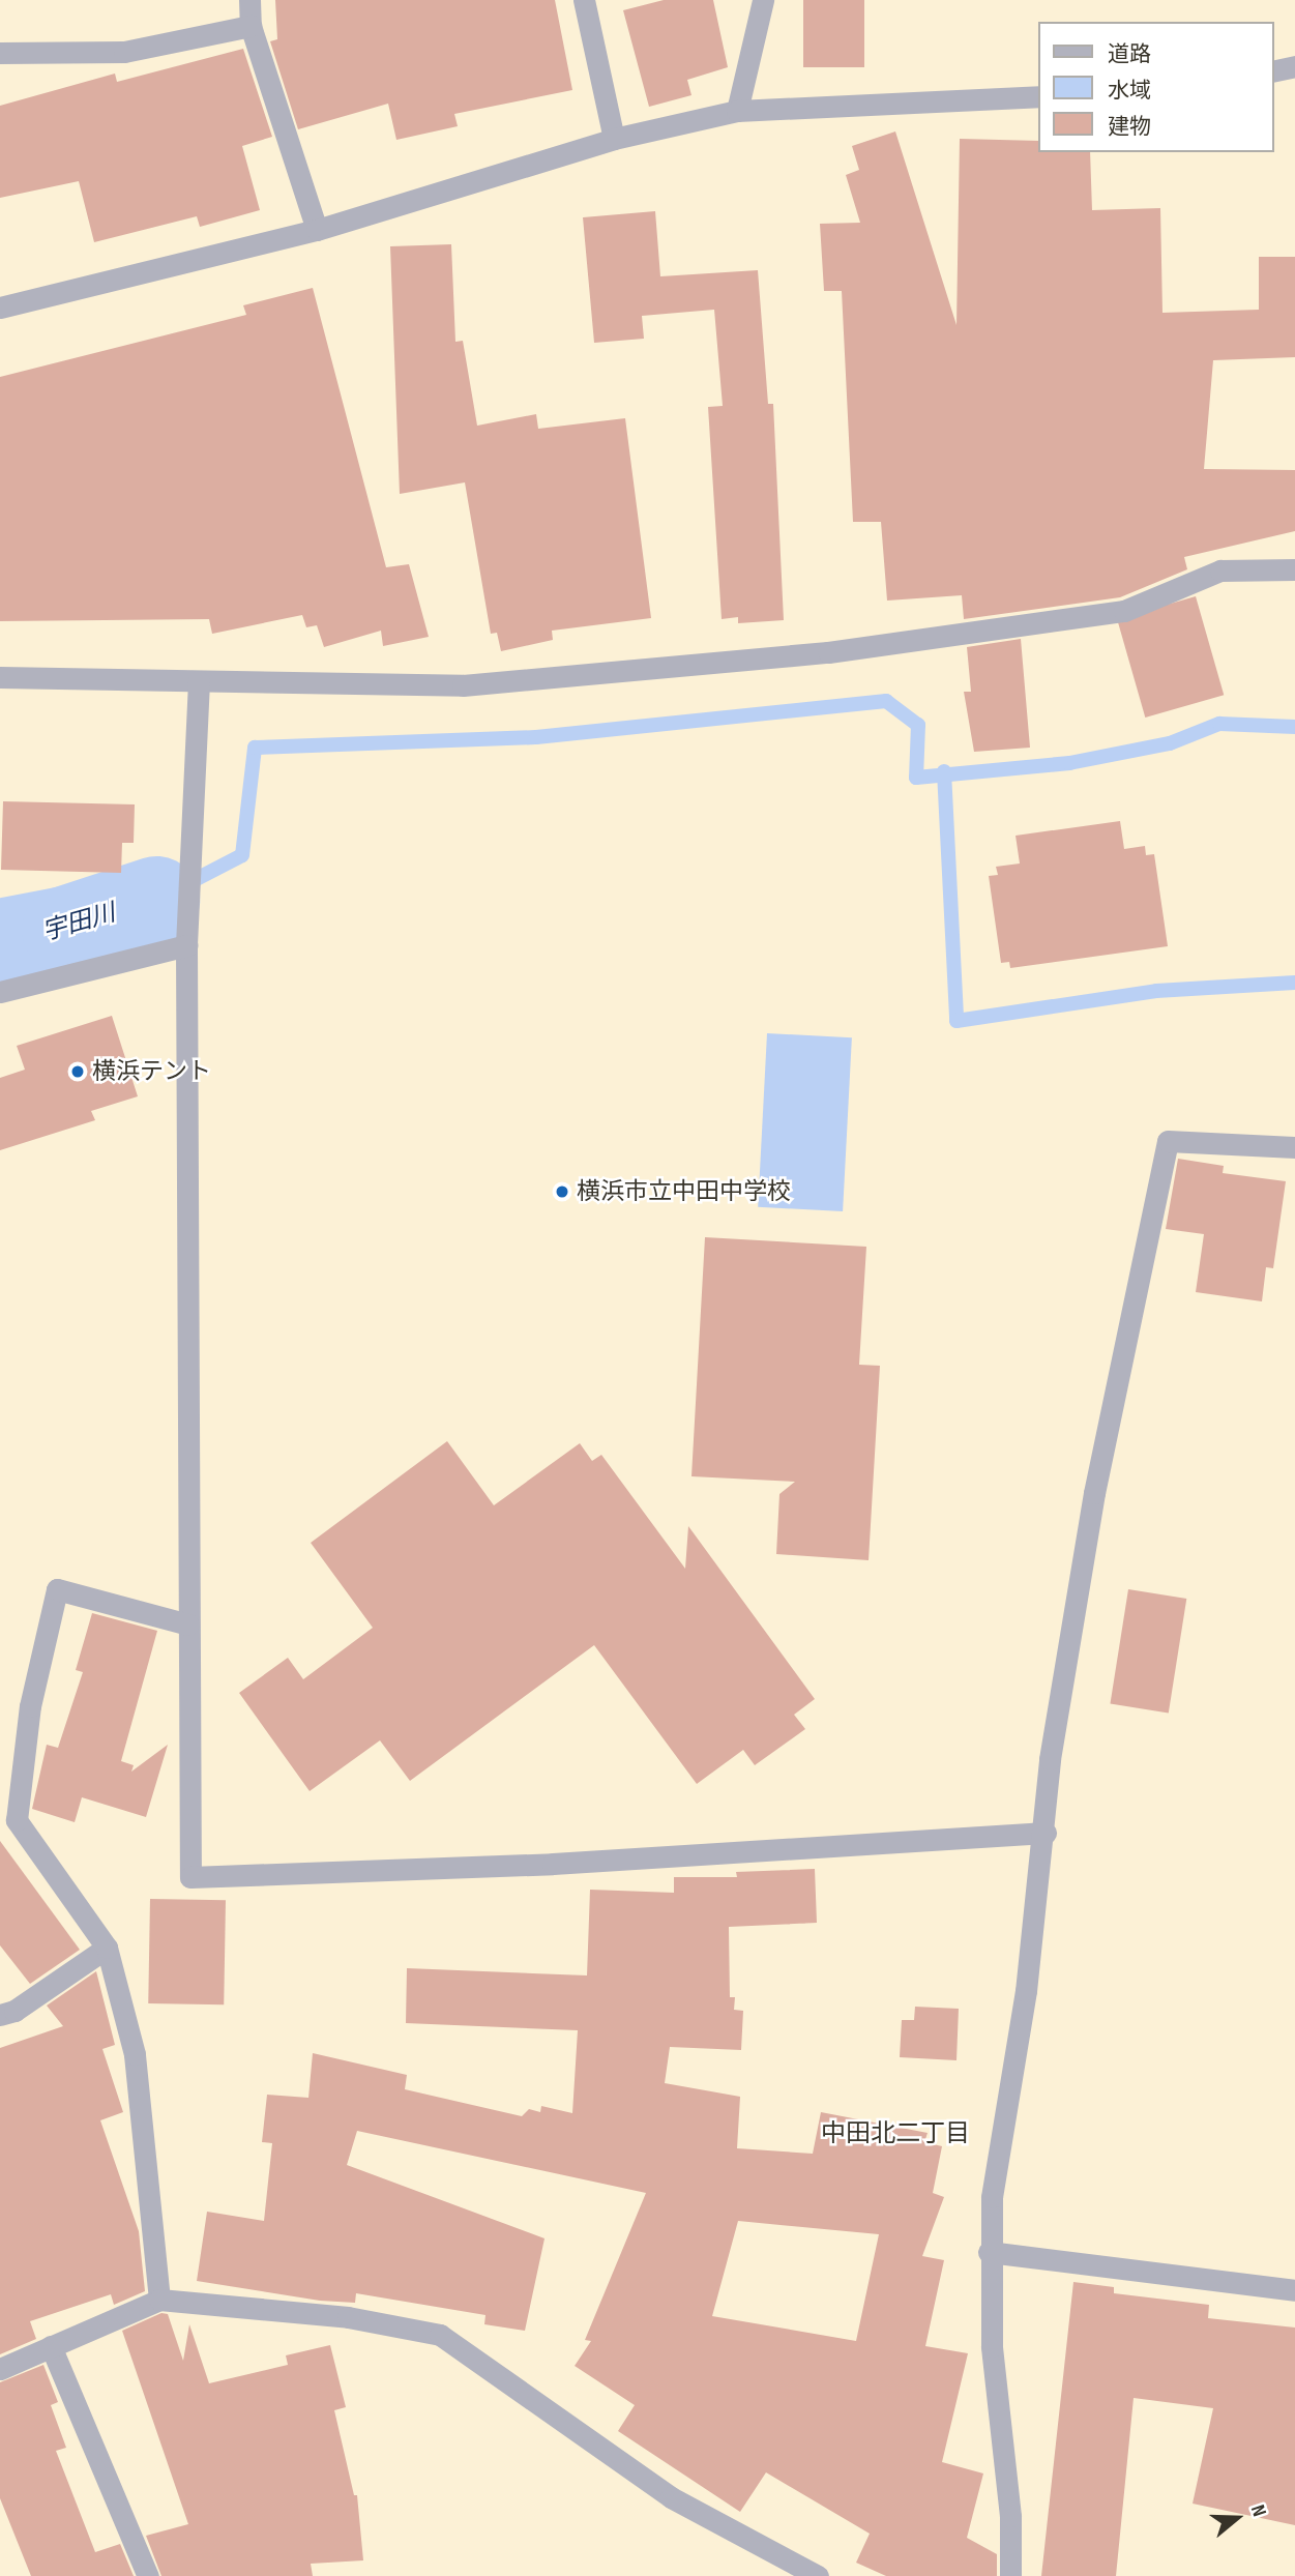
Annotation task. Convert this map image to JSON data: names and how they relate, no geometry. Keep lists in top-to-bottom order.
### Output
{
  "districts": ["中田北二丁目"],
  "water": ["宇田川"],
  "places": ["横浜テント", "横浜市立中田中学校"],
  "legend": ["道路", "水域", "建物"],
  "north": "right"
}
